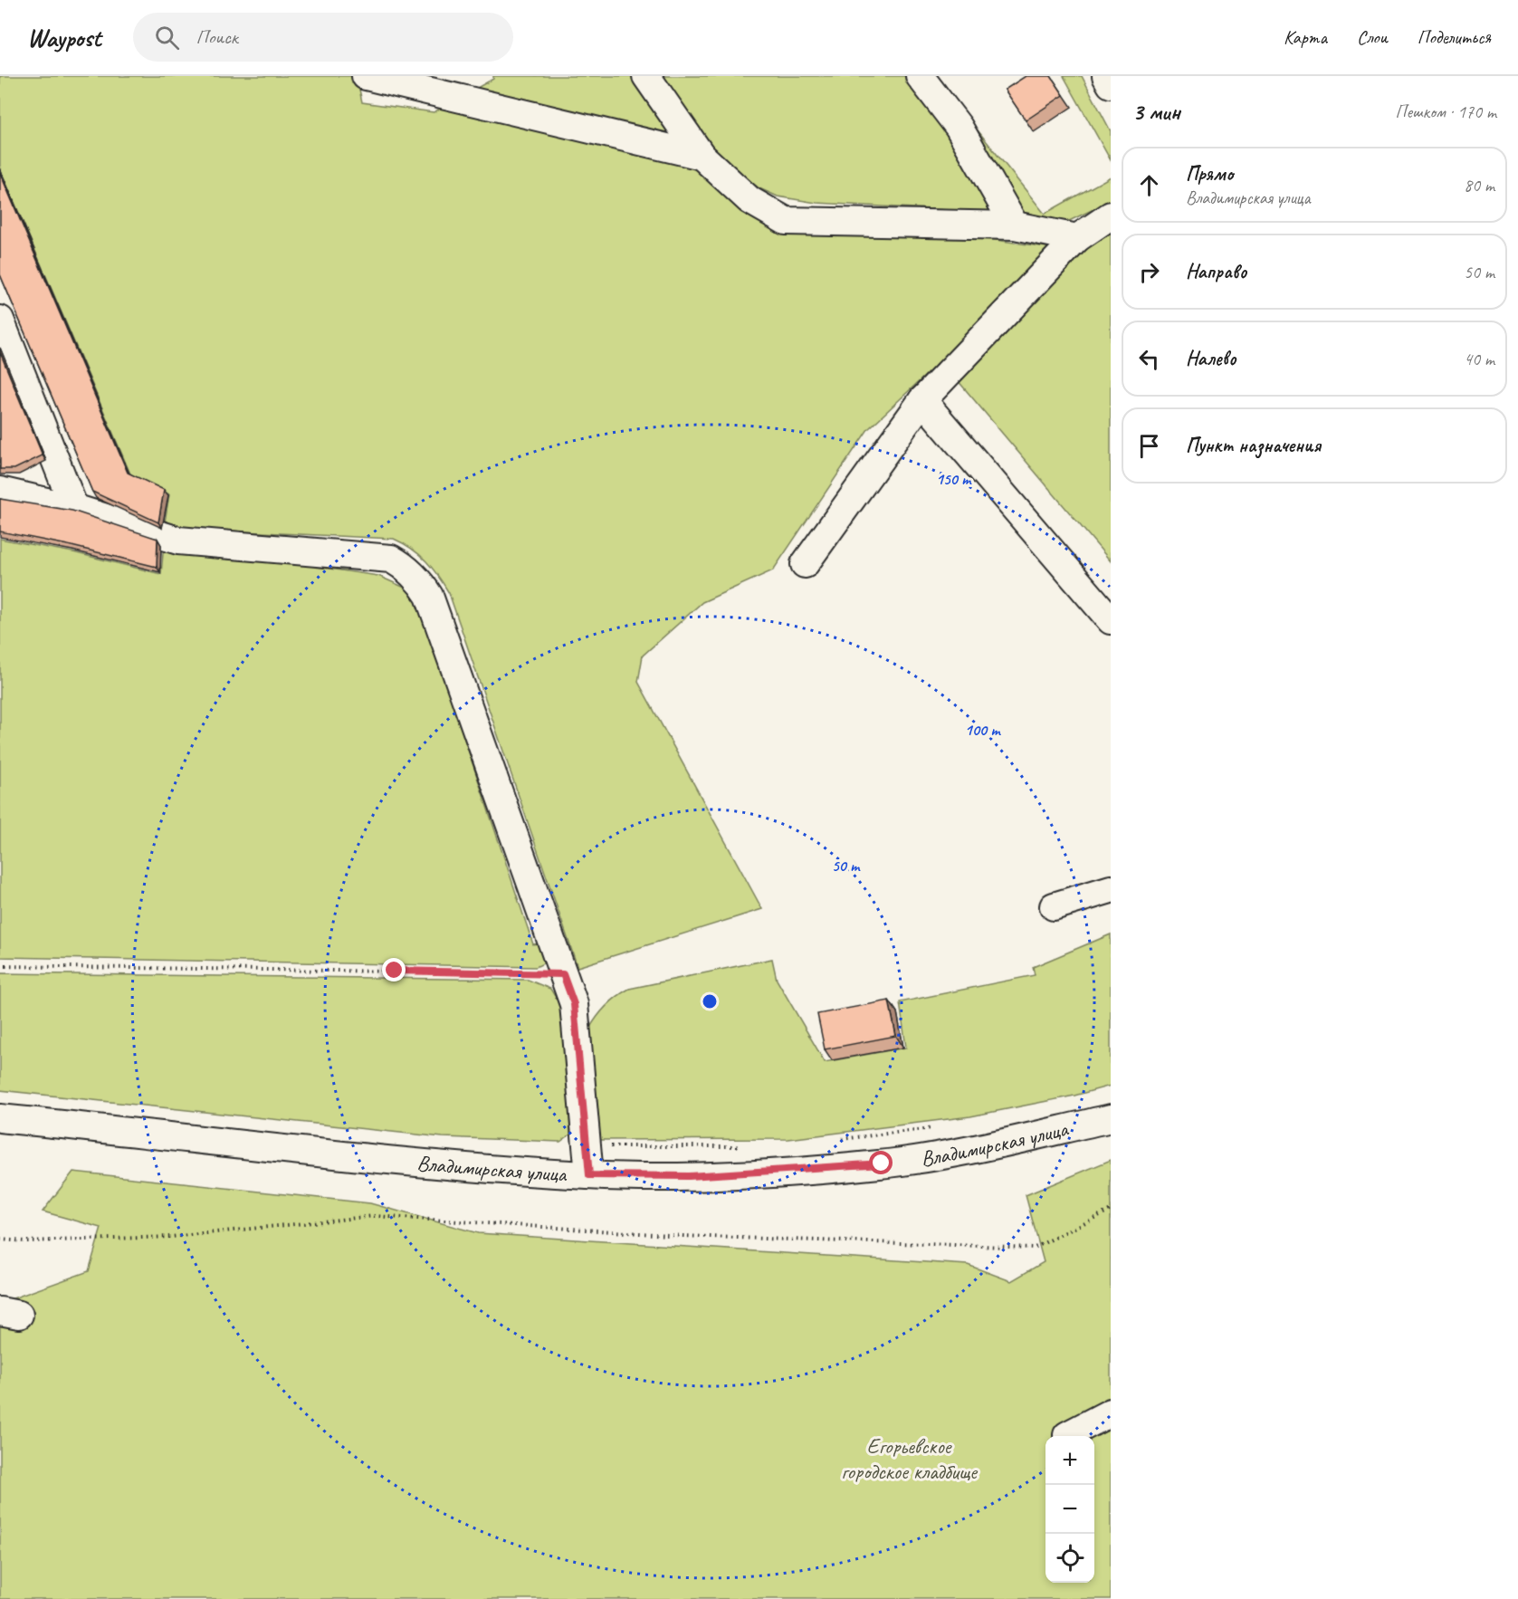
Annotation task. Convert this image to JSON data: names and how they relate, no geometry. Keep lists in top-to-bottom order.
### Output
{
  "streets": {
    "street": ["Владимирская улица"]
  },
  "parks": ["Егорьевское городское кладбище"],
  "page": {
    "header": "Waypost",
    "search": "Поиск",
    "nav": ["Карта", "Слои", "Поделиться"],
    "heading": ["3 мин", "Пешком · 170 m"],
    "list": [
      ["Прямо", "Владимирская улица", "80 m"],
      ["Направо", "50 m"],
      ["Налево", "40 m"],
      "Пункт назначения"
    ],
    "map_buttons": ["+", "−"]
  },
  "rings": ["150 m", "100 m", "50 m"]
}
